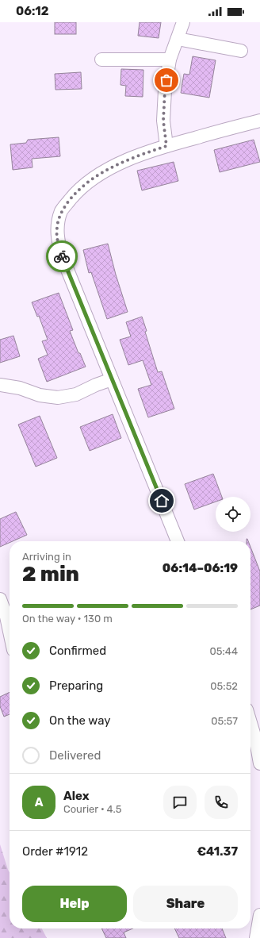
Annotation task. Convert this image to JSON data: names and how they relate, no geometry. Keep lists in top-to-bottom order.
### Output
{
  "page": {
    "status": "06:12",
    "heading": ["2 min", "Arriving in", "06:14–06:19"],
    "panel": [
      "Alex",
      "Courier · 4.5",
      "Order #1912",
      "€41.37"
    ],
    "bar": "On the way · 130 m",
    "list": [
      ["Confirmed", "05:44"],
      ["Preparing", "05:52"],
      ["On the way", "05:57"],
      "Delivered"
    ],
    "round": "A",
    "buttons": ["Help", "Share"]
  }
}
